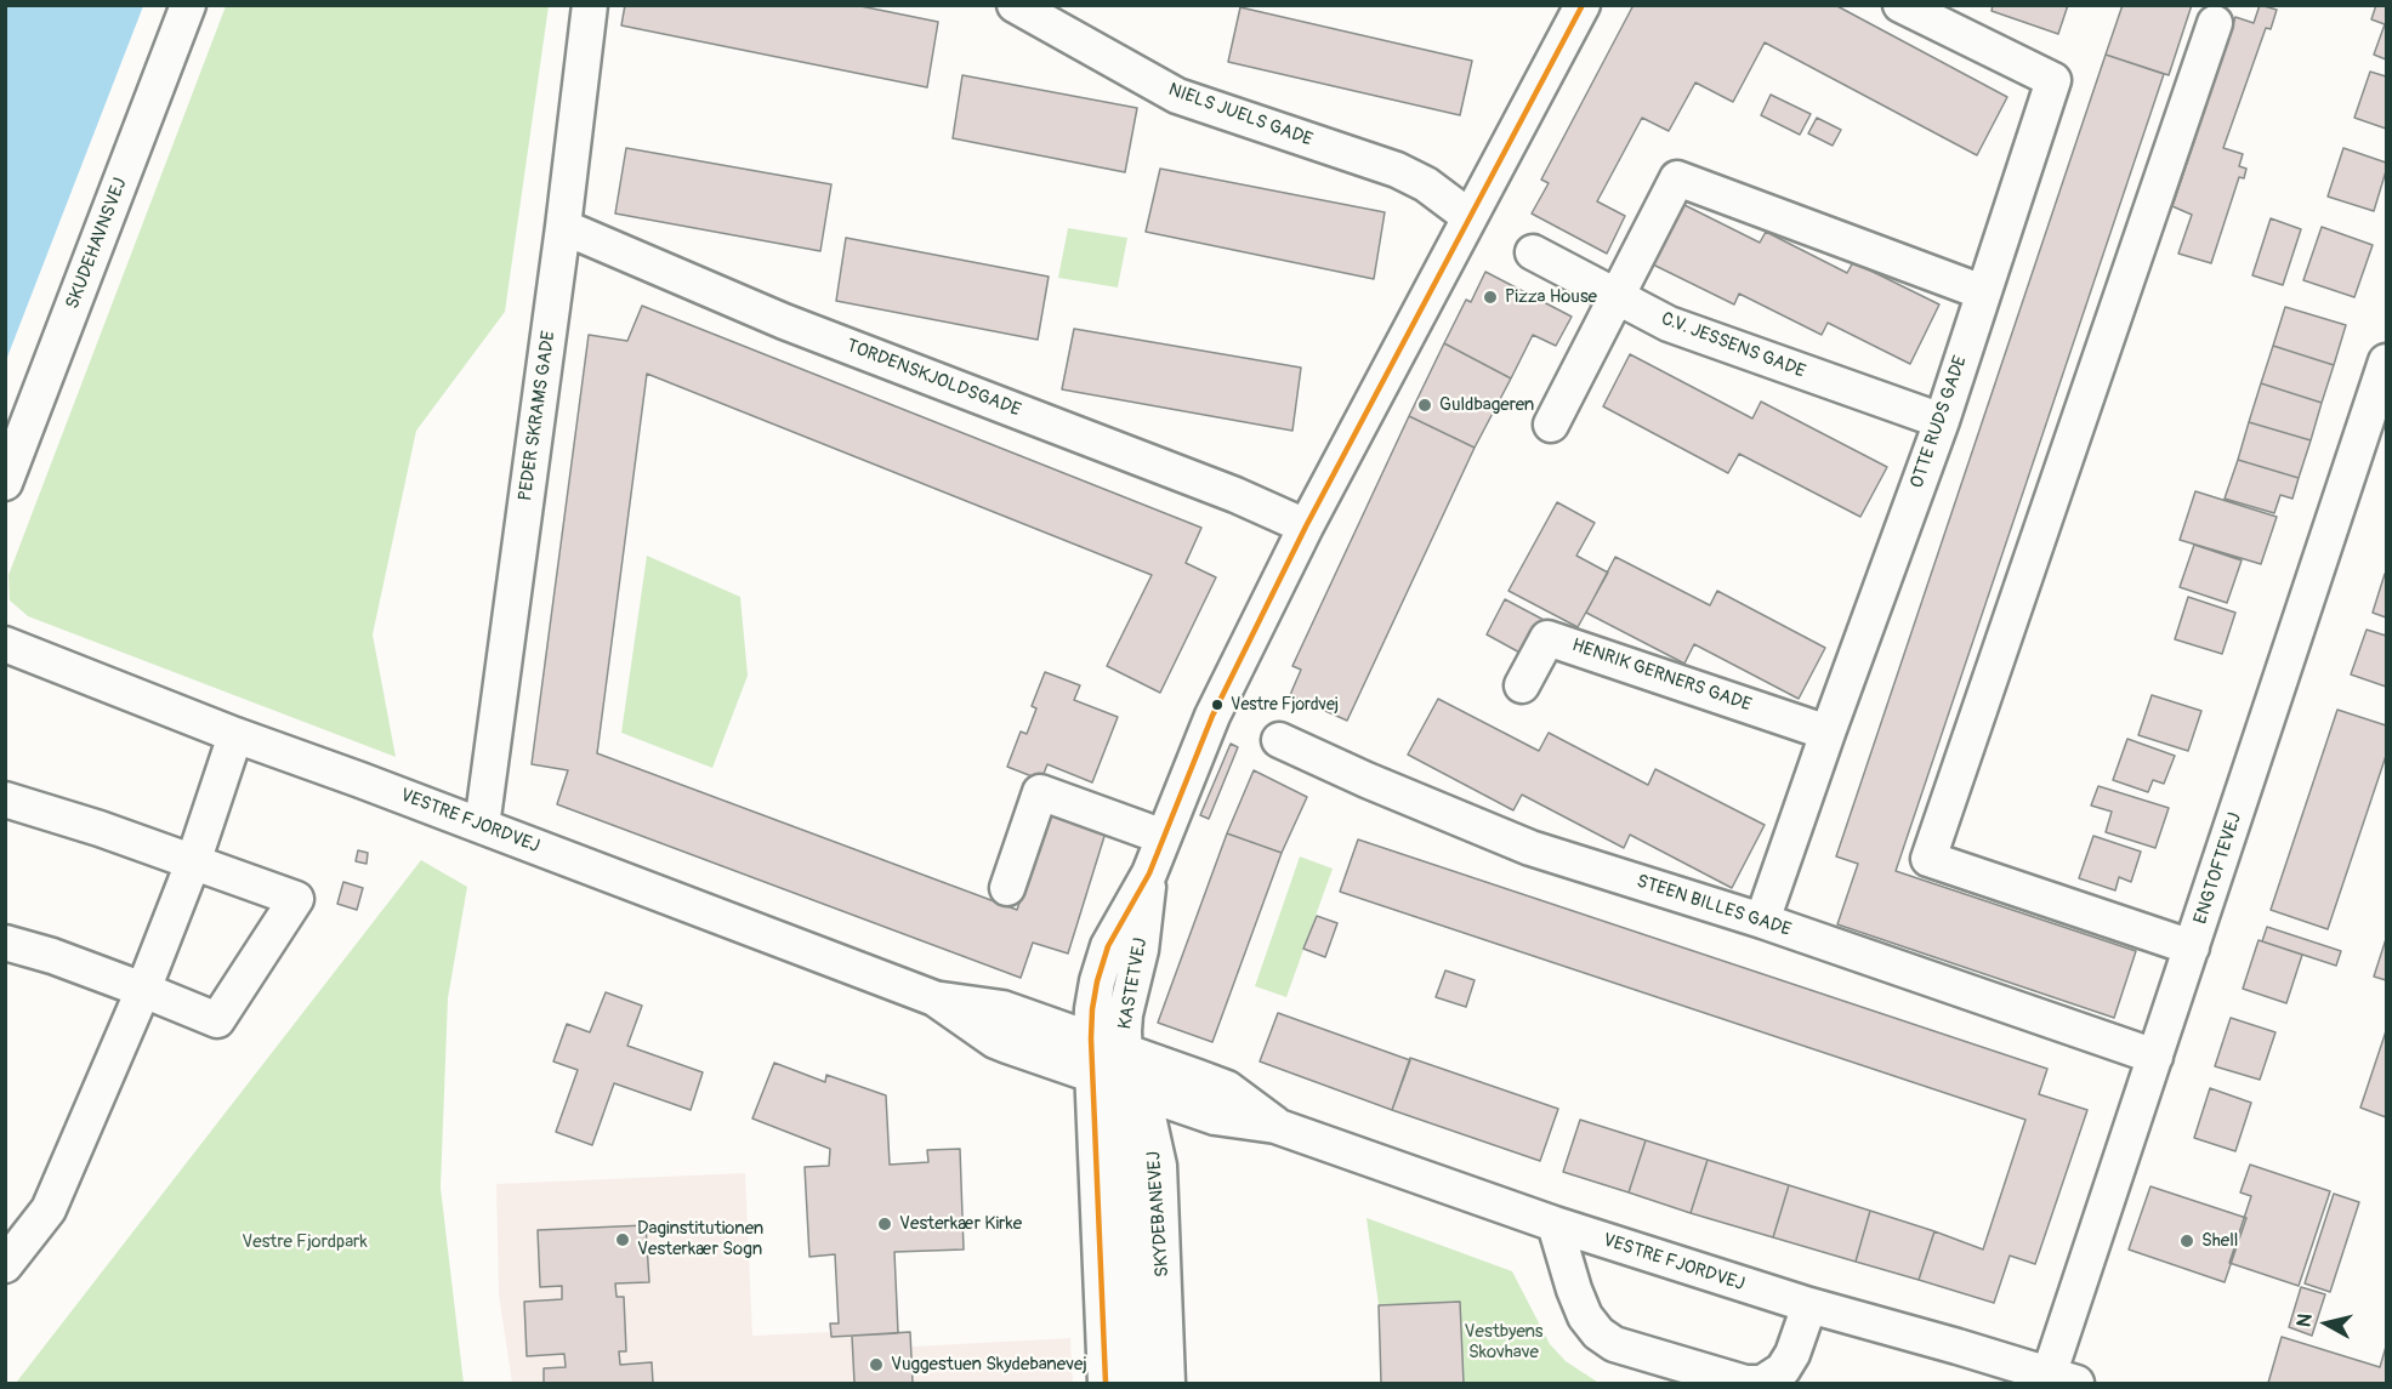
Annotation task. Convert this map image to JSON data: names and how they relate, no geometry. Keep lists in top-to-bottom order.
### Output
{
  "streets": {
    "street": [
      "NIELS JUELS GADE",
      "SKUDEHAVNSVEJ",
      "C.V. JESSENS GADE",
      "TORDENSKJOLDSGADE",
      "PEDER SKRAMS GADE",
      "OTTE RUDS GADE",
      "HENRIK GERNERS GADE",
      "VESTRE FJORDVEJ",
      "ENGTOFTEVEJ",
      "STEEN BILLES GADE",
      "KASTETVEJ",
      "SKYDEBANEVEJ"
    ]
  },
  "crossings": [
    ["NIELS JUELS GADE", "KASTETVEJ"],
    ["C.V. JESSENS GADE", "OTTE RUDS GADE"],
    ["TORDENSKJOLDSGADE", "PEDER SKRAMS GADE"],
    ["TORDENSKJOLDSGADE", "KASTETVEJ"],
    ["PEDER SKRAMS GADE", "VESTRE FJORDVEJ"],
    ["OTTE RUDS GADE", "HENRIK GERNERS GADE"],
    ["OTTE RUDS GADE", "STEEN BILLES GADE"],
    ["VESTRE FJORDVEJ", "ENGTOFTEVEJ"],
    ["VESTRE FJORDVEJ", "KASTETVEJ"],
    ["VESTRE FJORDVEJ", "SKYDEBANEVEJ"],
    ["ENGTOFTEVEJ", "STEEN BILLES GADE"],
    ["KASTETVEJ", "SKYDEBANEVEJ"]
  ],
  "parks": ["Vestre Fjordpark", "Vestbyens Skovhave"],
  "places": [
    "Pizza House",
    "Guldbageren",
    "Vestre Fjordvej",
    "Vesterkær Kirke",
    "Daginstitutionen Vesterkær Sogn",
    "Shell",
    "Vuggestuen Skydebanevej"
  ],
  "north": "left"
}
